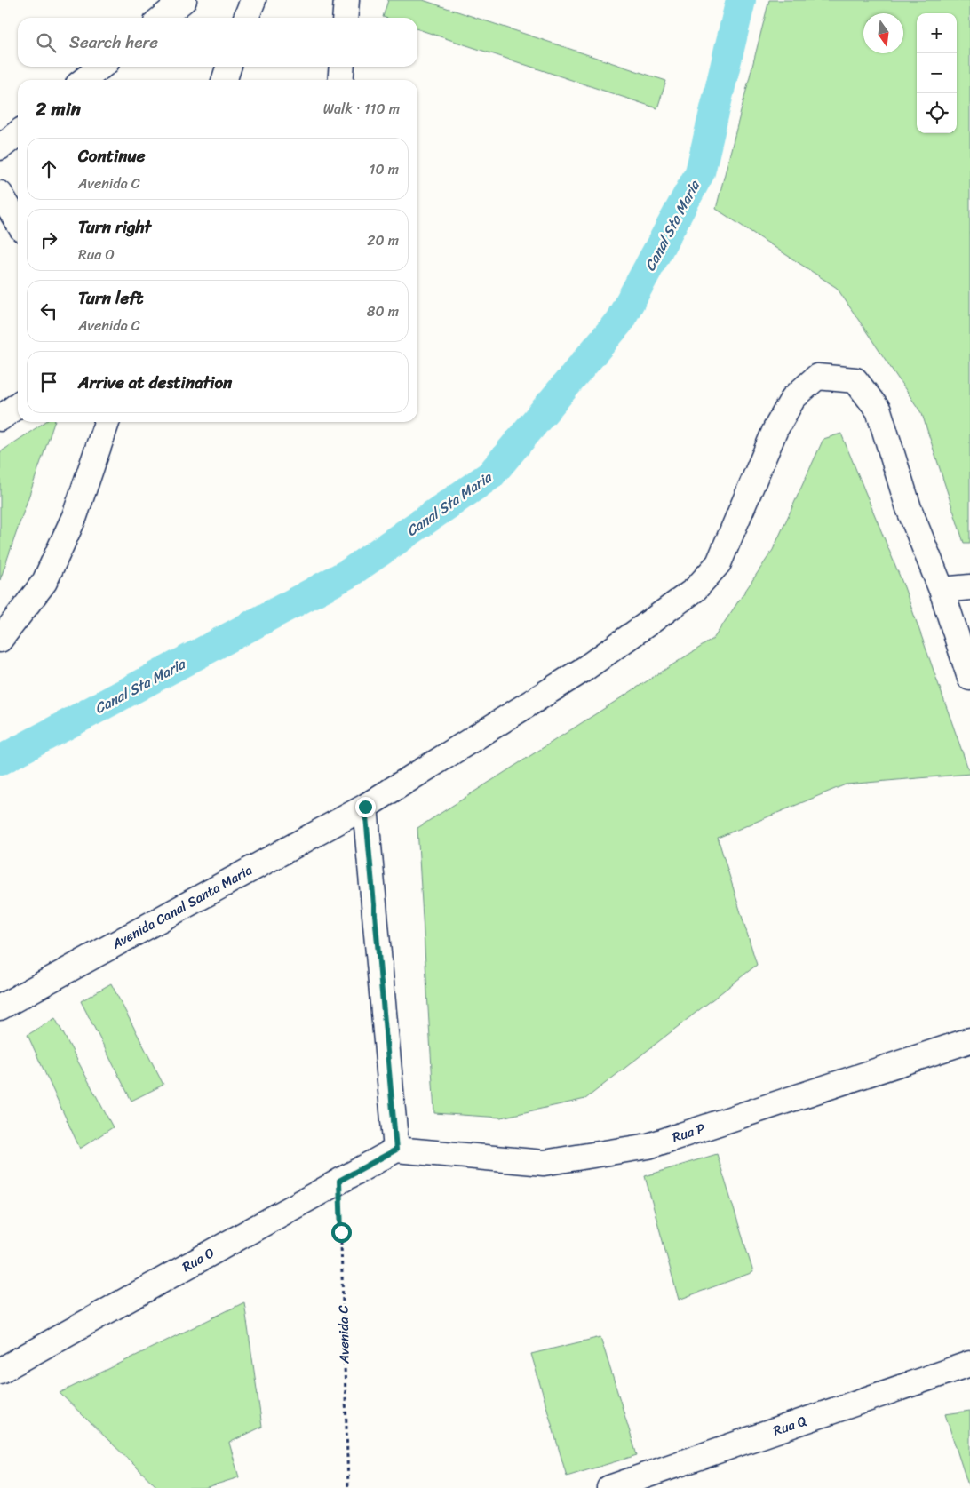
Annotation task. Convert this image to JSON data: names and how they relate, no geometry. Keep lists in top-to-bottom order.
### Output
{
  "streets": {
    "street": [
      "Avenida Canal Santa Maria",
      "Rua P",
      "Rua O",
      "Rua Q"
    ],
    "path": ["Avenida C"]
  },
  "crossings": [
    ["Rua P", "Rua O"],
    ["Rua O", "Avenida C"]
  ],
  "water": ["Canal Sta Maria"],
  "north": "bottom",
  "page": {
    "map_buttons": ["+", "−"],
    "search": "Search here",
    "heading": ["2 min", "Walk · 110 m"],
    "list": [
      ["Continue", "Avenida C", "10 m"],
      ["Turn right", "Rua O", "20 m"],
      ["Turn left", "Avenida C", "80 m"],
      "Arrive at destination"
    ]
  }
}
